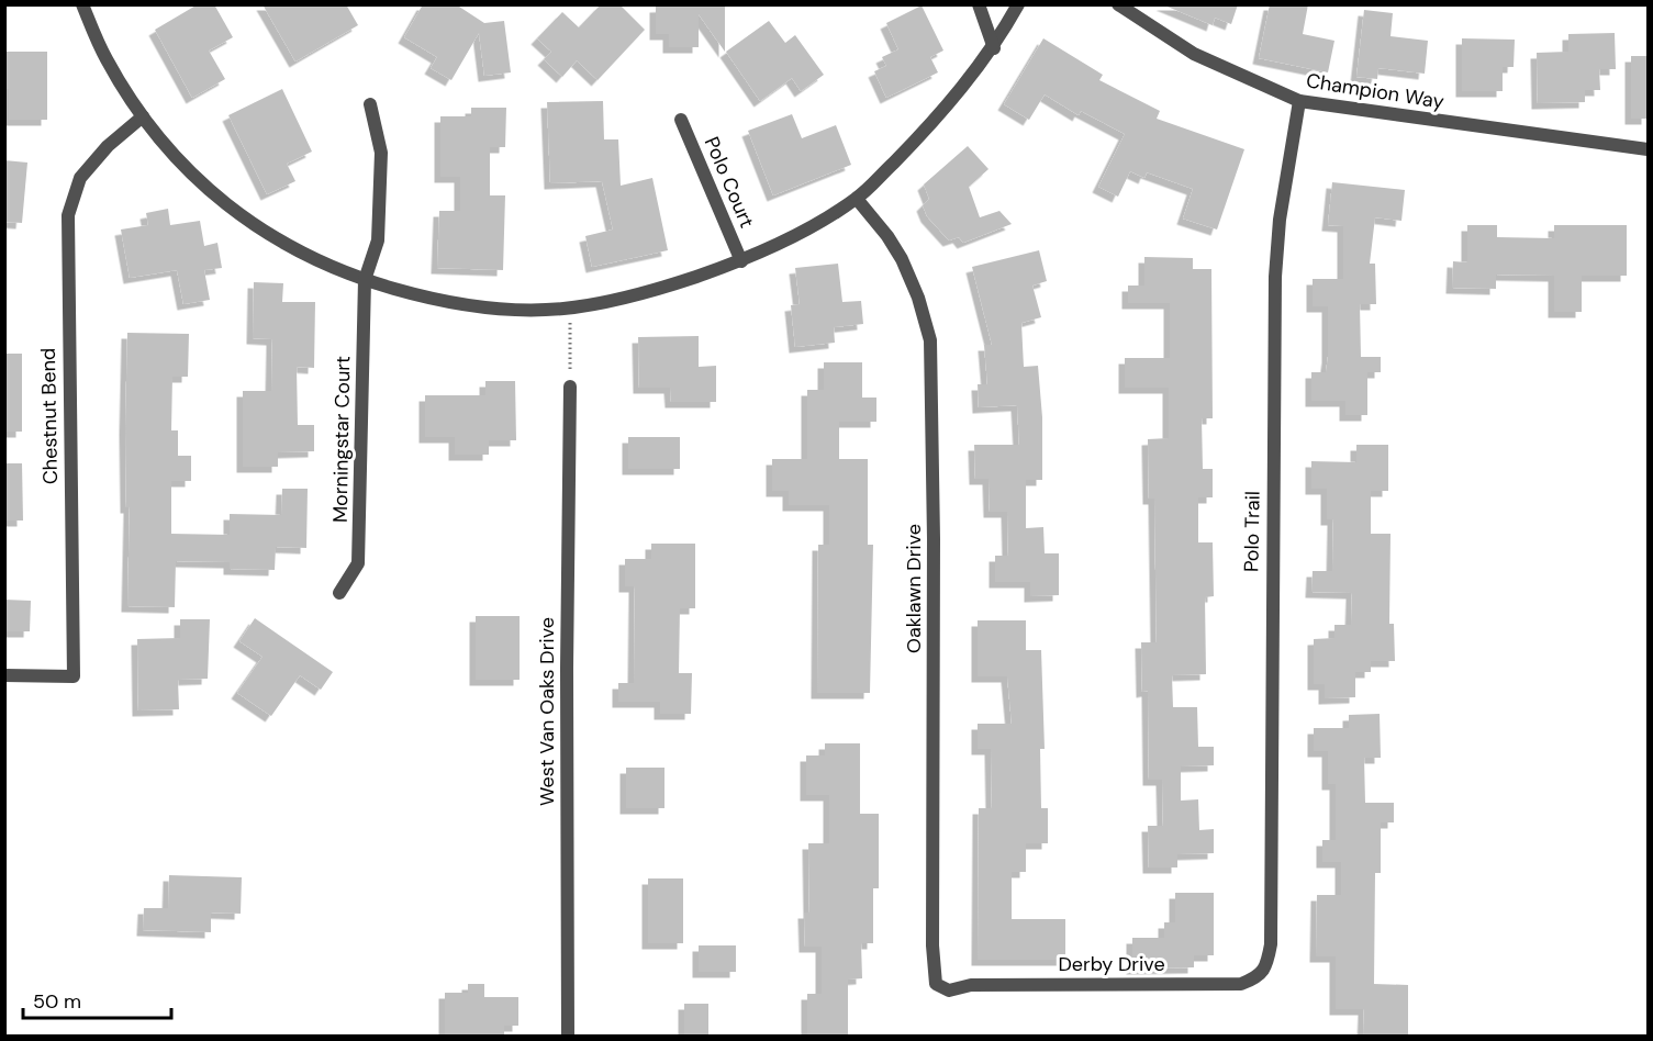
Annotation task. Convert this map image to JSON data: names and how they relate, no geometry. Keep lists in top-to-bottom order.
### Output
{
  "streets": {
    "street": [
      "Champion Way",
      "Polo Court",
      "Chestnut Bend",
      "Morningstar Court",
      "Polo Trail",
      "Oaklawn Drive",
      "West Van Oaks Drive",
      "Derby Drive"
    ]
  },
  "crossings": [
    ["Champion Way", "Polo Trail"],
    ["Polo Trail", "Derby Drive"],
    ["Oaklawn Drive", "Derby Drive"]
  ],
  "scale_bar": "50 m"
}
